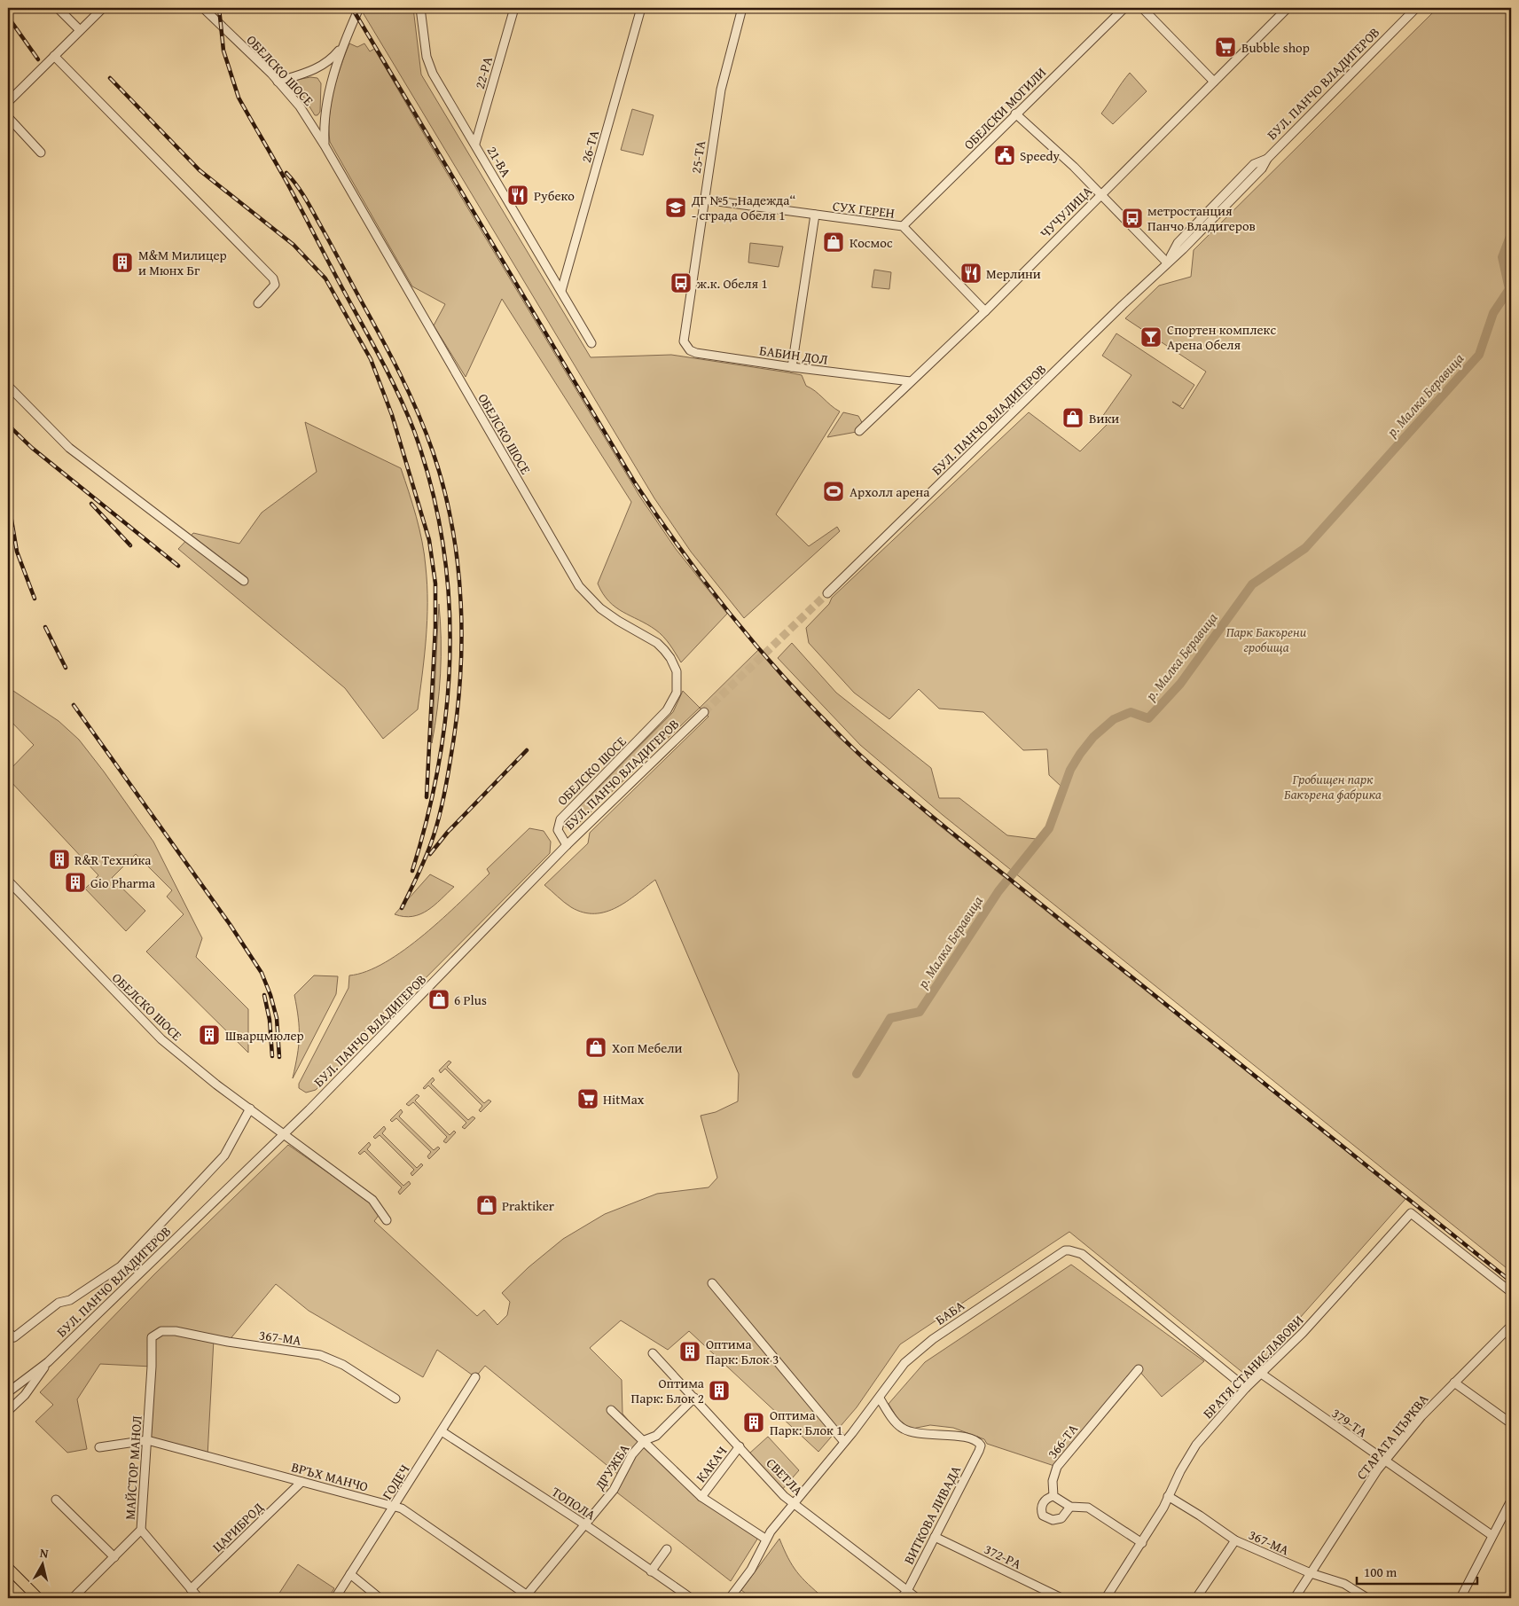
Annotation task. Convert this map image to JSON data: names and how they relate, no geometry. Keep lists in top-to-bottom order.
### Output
{
  "streets": {
    "street": [
      "ОБЕЛСКО ШОСЕ",
      "22-РА",
      "БУЛ. ПАНЧО ВЛАДИГЕРОВ",
      "ОБЕЛСКИ МОГИЛИ",
      "26-ТА",
      "25-ТА",
      "21-ВА",
      "СУХ ГЕРЕН",
      "ЧУЧУЛИЦА",
      "БАБИН ДОЛ",
      "БАБА",
      "367-МА",
      "БРАТЯ СТАНИСЛАВОВИ",
      "379-ТА",
      "СТАРАТА ЦЪРКВА",
      "366-ТА",
      "КАКАЧ",
      "ДРУЖБА",
      "МАЙСТОР МАНОЛ",
      "ВРЪХ МАНЧО",
      "СВЕТЛА",
      "ГОДЕЧ",
      "ТОПОЛА",
      "ВИТКОВА ЛИВАДА",
      "ЦАРИБРОД",
      "372-РА"
    ]
  },
  "crossings": [
    ["ОБЕЛСКО ШОСЕ", "БУЛ. ПАНЧО ВЛАДИГЕРОВ"],
    ["22-РА", "21-ВА"],
    ["ОБЕЛСКИ МОГИЛИ", "СУХ ГЕРЕН"],
    ["26-ТА", "21-ВА"],
    ["25-ТА", "СУХ ГЕРЕН"],
    ["25-ТА", "БАБИН ДОЛ"],
    ["СУХ ГЕРЕН", "ЧУЧУЛИЦА"],
    ["ЧУЧУЛИЦА", "БАБИН ДОЛ"],
    ["БАБА", "БРАТЯ СТАНИСЛАВОВИ"],
    ["БАБА", "СВЕТЛА"],
    ["БАБА", "ВИТКОВА ЛИВАДА"],
    ["367-МА", "БРАТЯ СТАНИСЛАВОВИ"],
    ["367-МА", "СТАРАТА ЦЪРКВА"],
    ["367-МА", "МАЙСТОР МАНОЛ"],
    ["БРАТЯ СТАНИСЛАВОВИ", "379-ТА"],
    ["379-ТА", "СТАРАТА ЦЪРКВА"],
    ["КАКАЧ", "СВЕТЛА"],
    ["ДРУЖБА", "ВРЪХ МАНЧО"],
    ["ДРУЖБА", "СВЕТЛА"],
    ["ДРУЖБА", "ТОПОЛА"],
    ["МАЙСТОР МАНОЛ", "ВРЪХ МАНЧО"],
    ["ВРЪХ МАНЧО", "ГОДЕЧ"],
    ["ВРЪХ МАНЧО", "ЦАРИБРОД"],
    ["СВЕТЛА", "ВИТКОВА ЛИВАДА"],
    ["ГОДЕЧ", "ТОПОЛА"],
    ["ВИТКОВА ЛИВАДА", "372-РА"]
  ],
  "water": ["р. Малка Беравица"],
  "parks": ["Парк Бакърени гробища", "Гробищен парк Бакърена фабрика"],
  "places": {
    "supermarket": ["Bubble shop", "HitMax"],
    "public building": ["Speedy"],
    "restaurant": ["Рубеко", "Мерлини"],
    "school or university": ["ДГ №5 „Надежда“ - сграда Обеля 1"],
    "bus stop": ["метростанция Панчо Владигеров", "ж.к. Обеля 1"],
    "shop": [
      "Космос",
      "Вики",
      "6 Plus",
      "Хоп Мебели",
      "Praktiker"
    ],
    "building": [
      "М&M Mилицер и Мюнх Бг",
      "R&R Техника",
      "Gio Pharma",
      "Шварцмюлер",
      "Оптима Парк: Блок 3",
      "Оптима Парк: Блок 2",
      "Оптима Парк: Блок 1"
    ],
    "bar": ["Спортен комплекс Арена Обеля"],
    "sports": ["Архолл арена"]
  },
  "scale_bar": "100 m",
  "north": "top"
}
